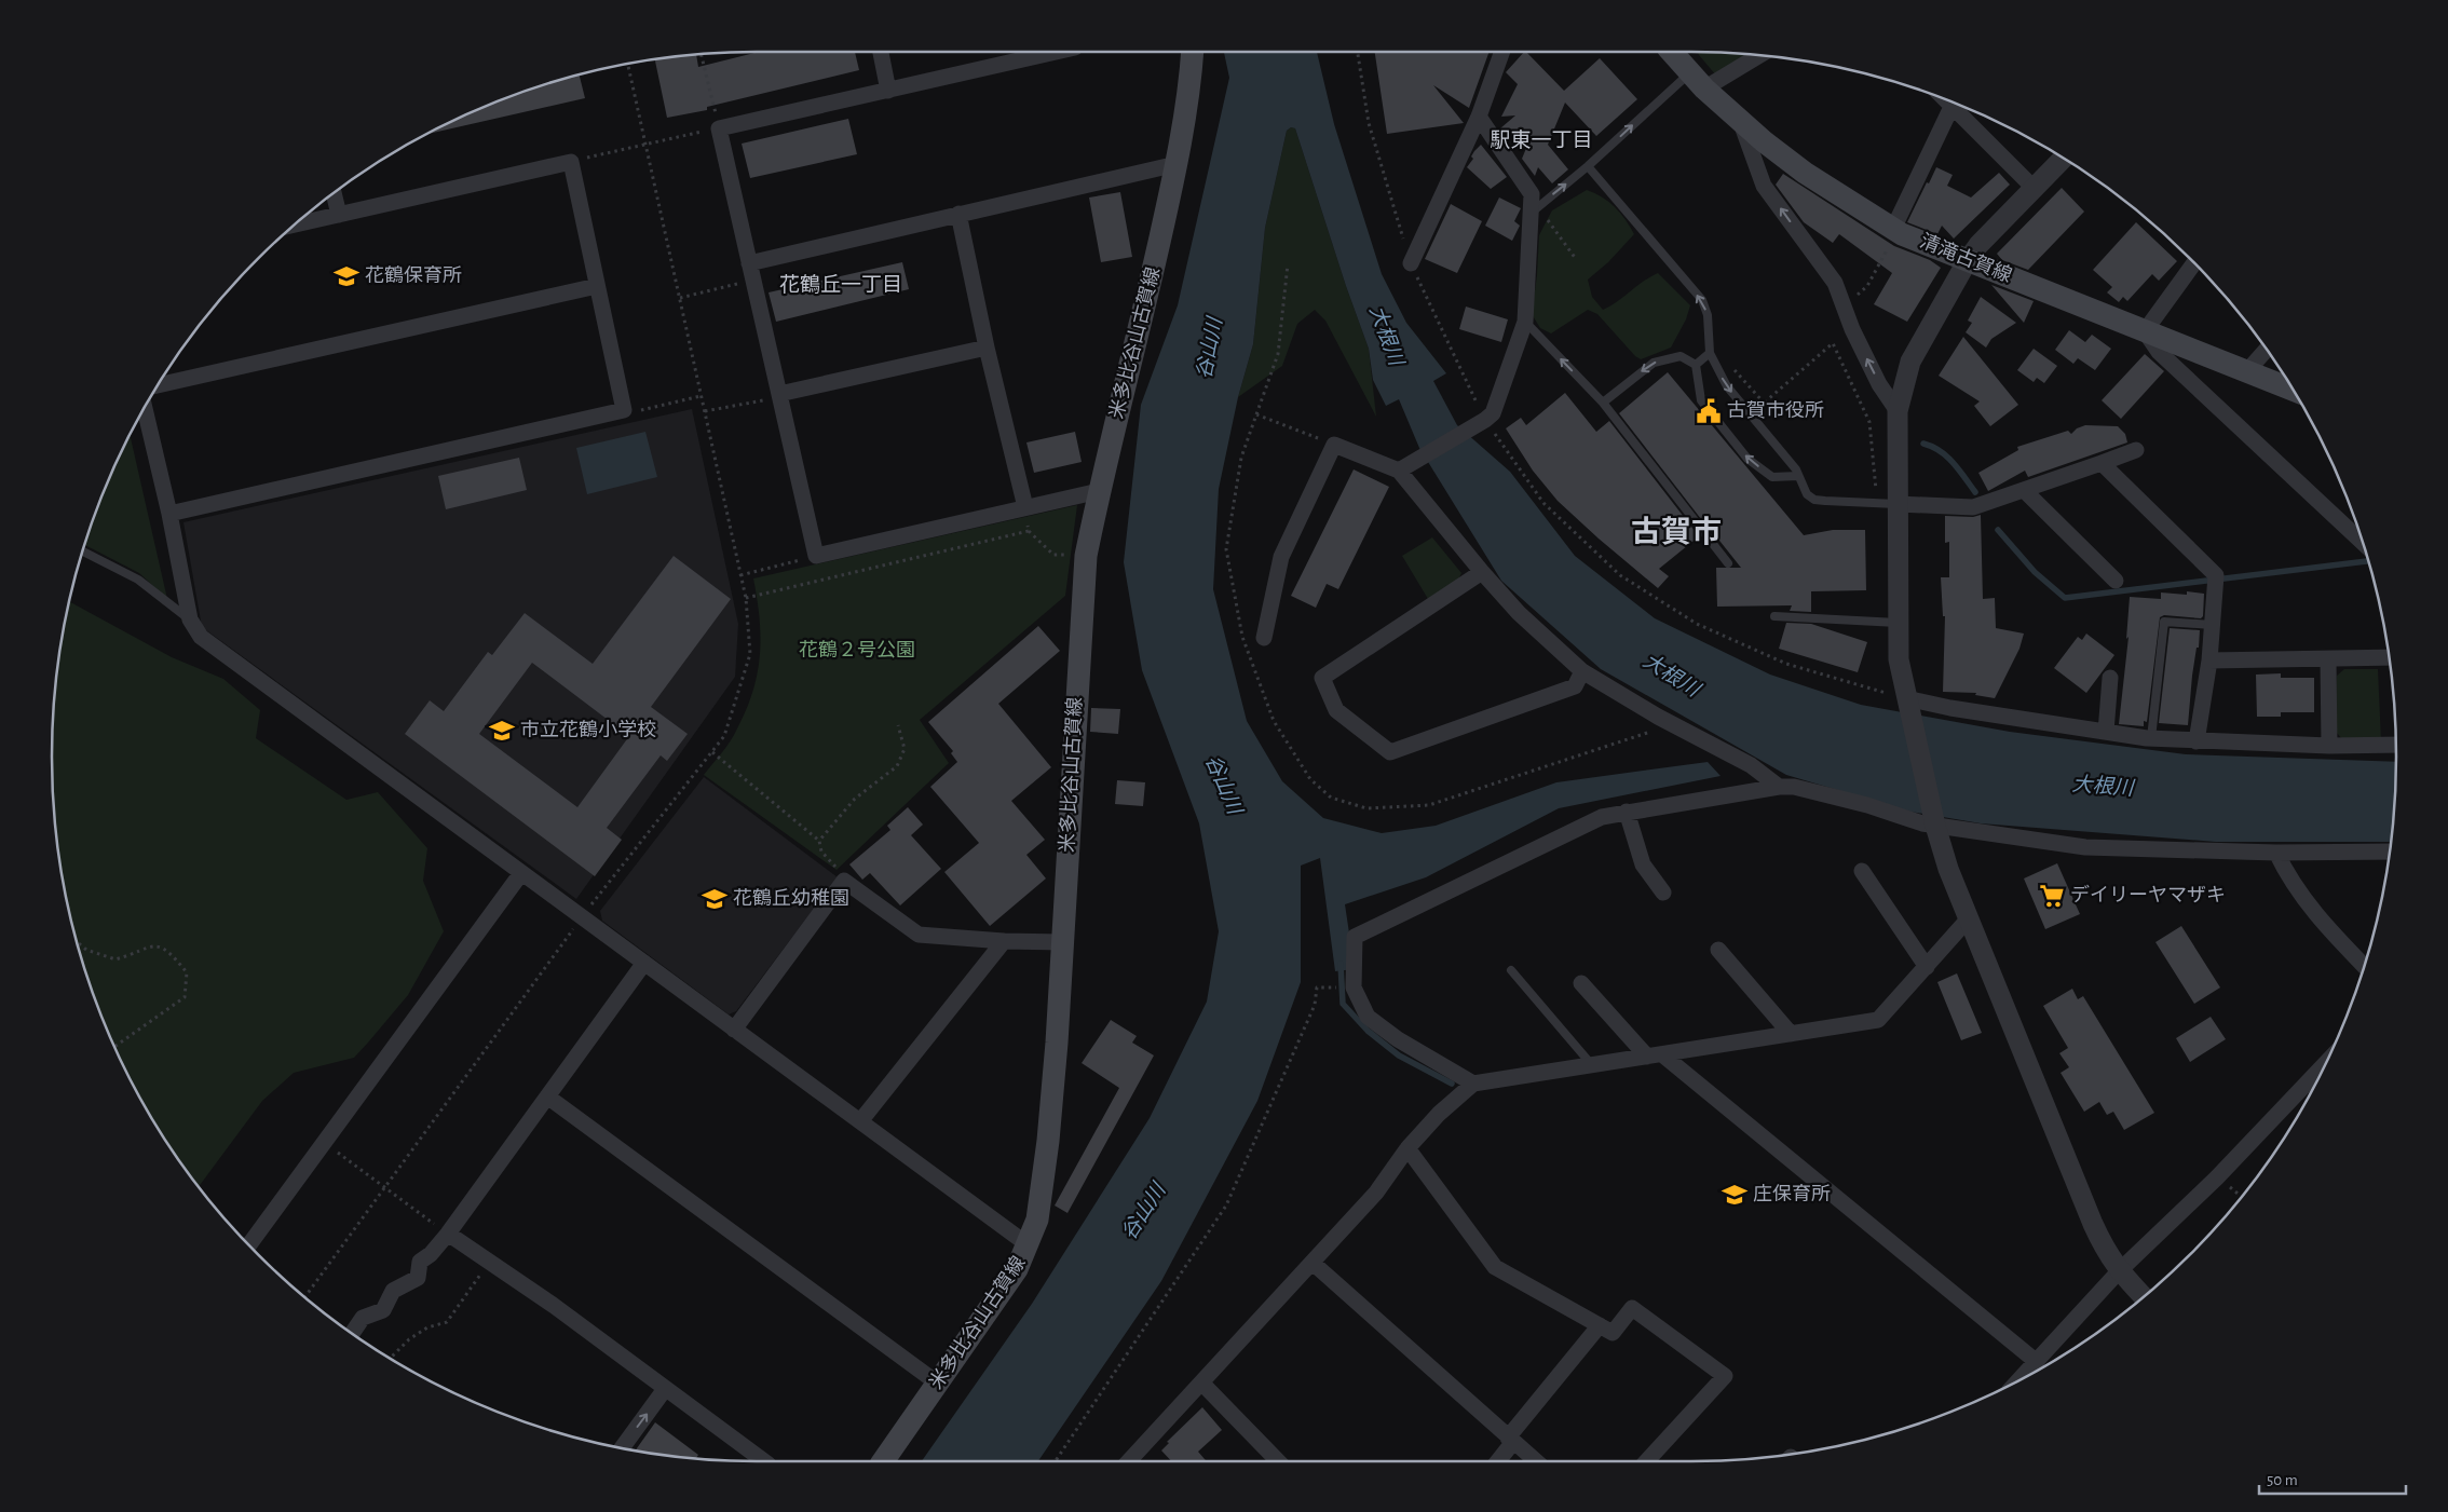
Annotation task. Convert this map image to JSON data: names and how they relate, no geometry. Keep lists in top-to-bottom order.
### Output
{
  "streets": {
    "main road": ["清滝古賀線", "米多比谷山古賀線"]
  },
  "districts": ["駅東一丁目", "花鶴丘一丁目", "古賀市"],
  "water": ["大根川", "谷山川"],
  "parks": ["花鶴２号公園"],
  "places": {
    "school or university": [
      "花鶴保育所",
      "市立花鶴小学校",
      "花鶴丘幼稚園",
      "庄保育所"
    ],
    "public building": ["古賀市役所"],
    "supermarket": ["デイリーヤマザキ"]
  },
  "scale_bar": "50 m"
}
